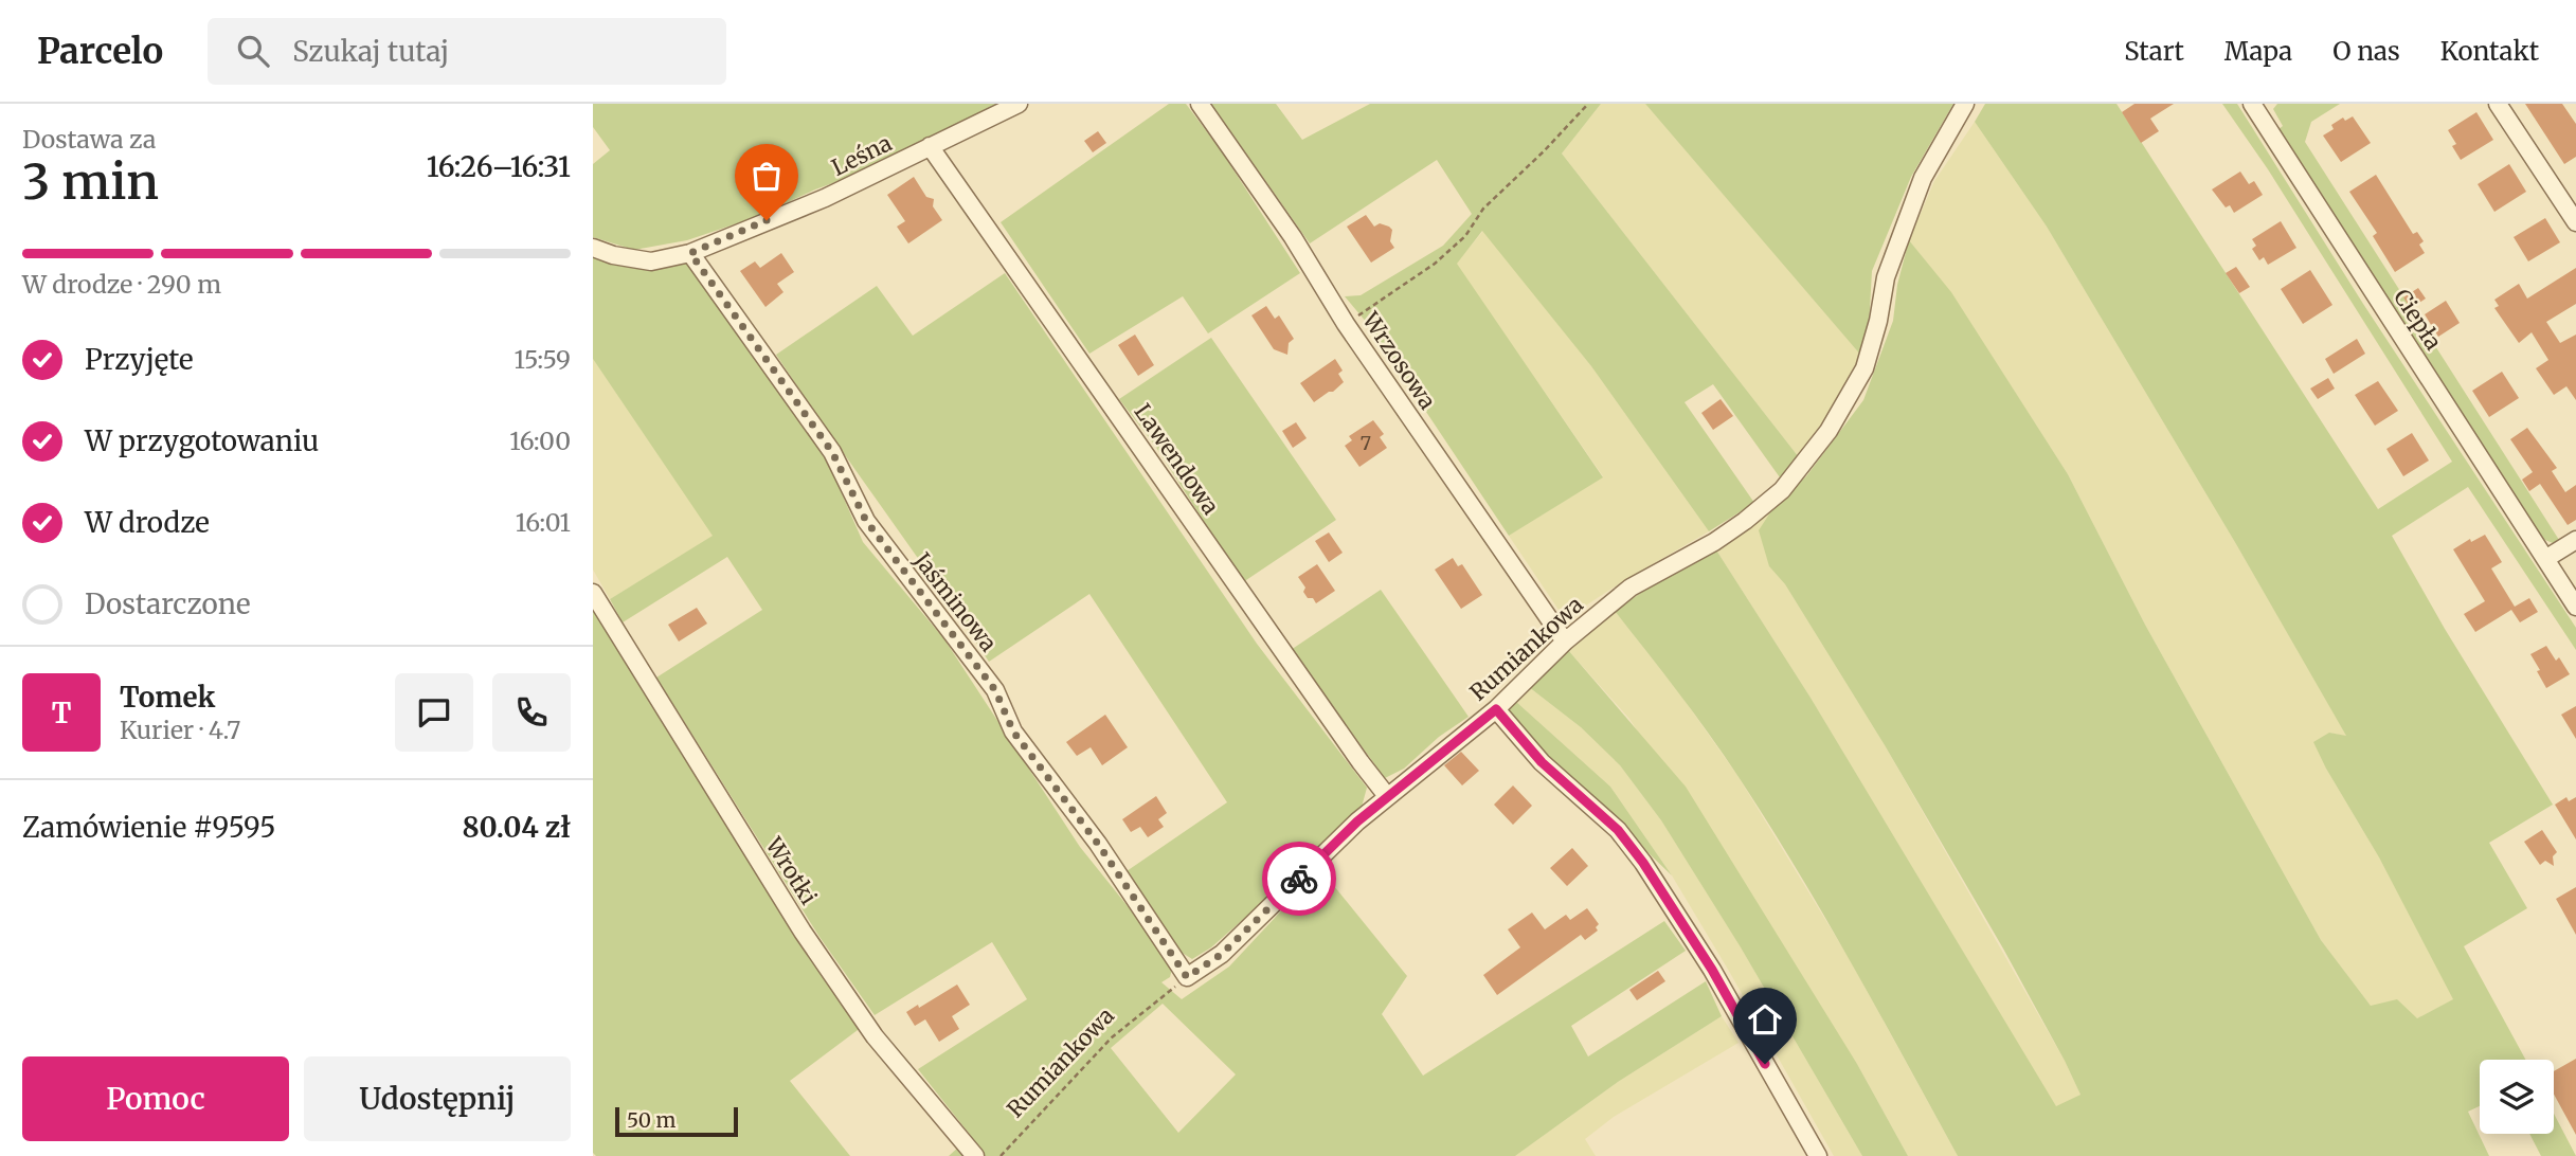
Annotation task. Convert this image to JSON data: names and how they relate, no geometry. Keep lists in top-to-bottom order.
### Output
{
  "streets": {
    "street": [
      "Leśna",
      "Ciepła",
      "Wrzosowa",
      "Lawendowa",
      "Jaśminowa",
      "Rumiankowa",
      "Wrotki"
    ]
  },
  "crossings": [
    ["Leśna", "Lawendowa"],
    ["Leśna", "Jaśminowa"],
    ["Wrzosowa", "Rumiankowa"],
    ["Lawendowa", "Rumiankowa"],
    ["Jaśminowa", "Rumiankowa"]
  ],
  "house_numbers": ["7"],
  "scale_bar": "50 m",
  "page": {
    "header": "Parcelo",
    "search": "Szukaj tutaj",
    "nav": [
      "Start",
      "Mapa",
      "O nas",
      "Kontakt"
    ],
    "heading": ["3 min", "Dostawa za", "16:26–16:31"],
    "panel": [
      "Tomek",
      "Kurier · 4.7",
      "Zamówienie #9595",
      "80.04 zł"
    ],
    "bar": "W drodze · 290 m",
    "list": [
      ["Przyjęte", "15:59"],
      ["W przygotowaniu", "16:00"],
      ["W drodze", "16:01"],
      "Dostarczone"
    ],
    "round": "T",
    "buttons": ["Pomoc", "Udostępnij"],
    "scale": "50 m"
  }
}
